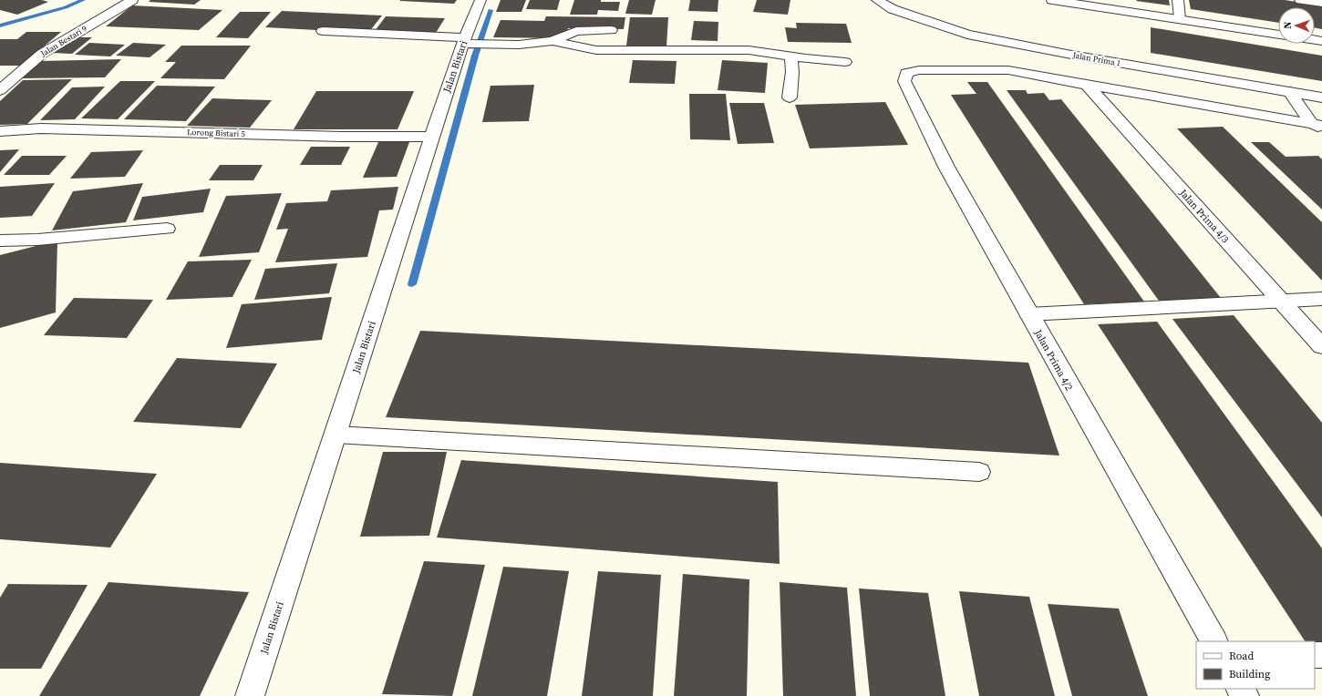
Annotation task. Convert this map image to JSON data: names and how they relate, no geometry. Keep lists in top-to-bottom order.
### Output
{
  "streets": {
    "street": [
      "Jalan Bestari 9",
      "Jalan Prima 1",
      "Jalan Bistari",
      "Lorong Bistari 5",
      "Jalan Prima 4/3",
      "Jalan Prima 4/2"
    ]
  },
  "crossings": [
    ["Jalan Bistari", "Lorong Bistari 5"],
    ["Jalan Prima 4/3", "Jalan Prima 4/2"]
  ],
  "legend": ["Road", "Building"],
  "north": "left"
}
